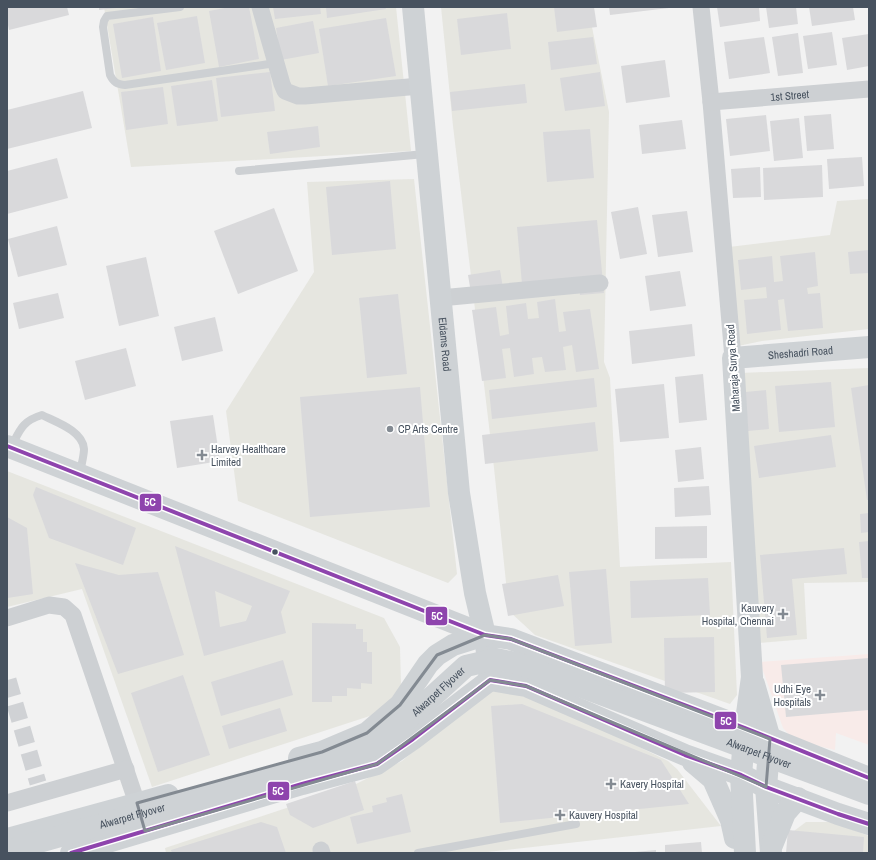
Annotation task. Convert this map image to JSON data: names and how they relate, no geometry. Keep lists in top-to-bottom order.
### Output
{
  "streets": {
    "main road": [
      "Eldams Road",
      "Sheshadri Road",
      "Maharaja Surya Road",
      "Alwarpet Flyover"
    ],
    "street": ["1st Street"]
  },
  "crossings": [
    ["1st Street", "Maharaja Surya Road"],
    ["Sheshadri Road", "Maharaja Surya Road"]
  ],
  "places": {
    "other": ["CP Arts Centre"],
    "health": [
      "Harvey Healthcare Limited",
      "Kauvery Hospital, Chennai",
      "Udhi Eye Hospitals",
      "Kavery Hospital",
      "Kauvery Hospital"
    ]
  },
  "lines": ["transit line 5C"]
}
